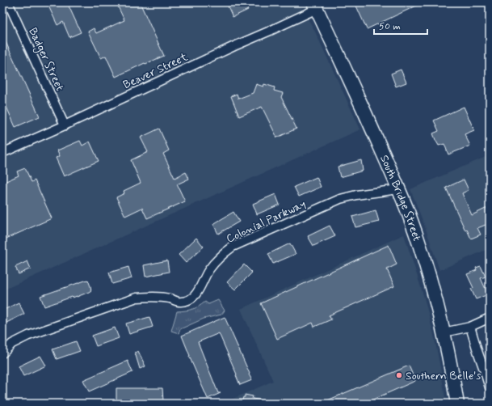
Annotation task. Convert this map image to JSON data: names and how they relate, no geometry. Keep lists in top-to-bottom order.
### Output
{
  "streets": {
    "highway": ["South Bridge Street"],
    "street": ["Badger Street", "Beaver Street", "Colonial Parkway"]
  },
  "crossings": [
    ["Badger Street", "Beaver Street"],
    ["Beaver Street", "South Bridge Street"],
    ["South Bridge Street", "Colonial Parkway"]
  ],
  "places": ["Southern Belle's"],
  "scale_bar": "50 m"
}
